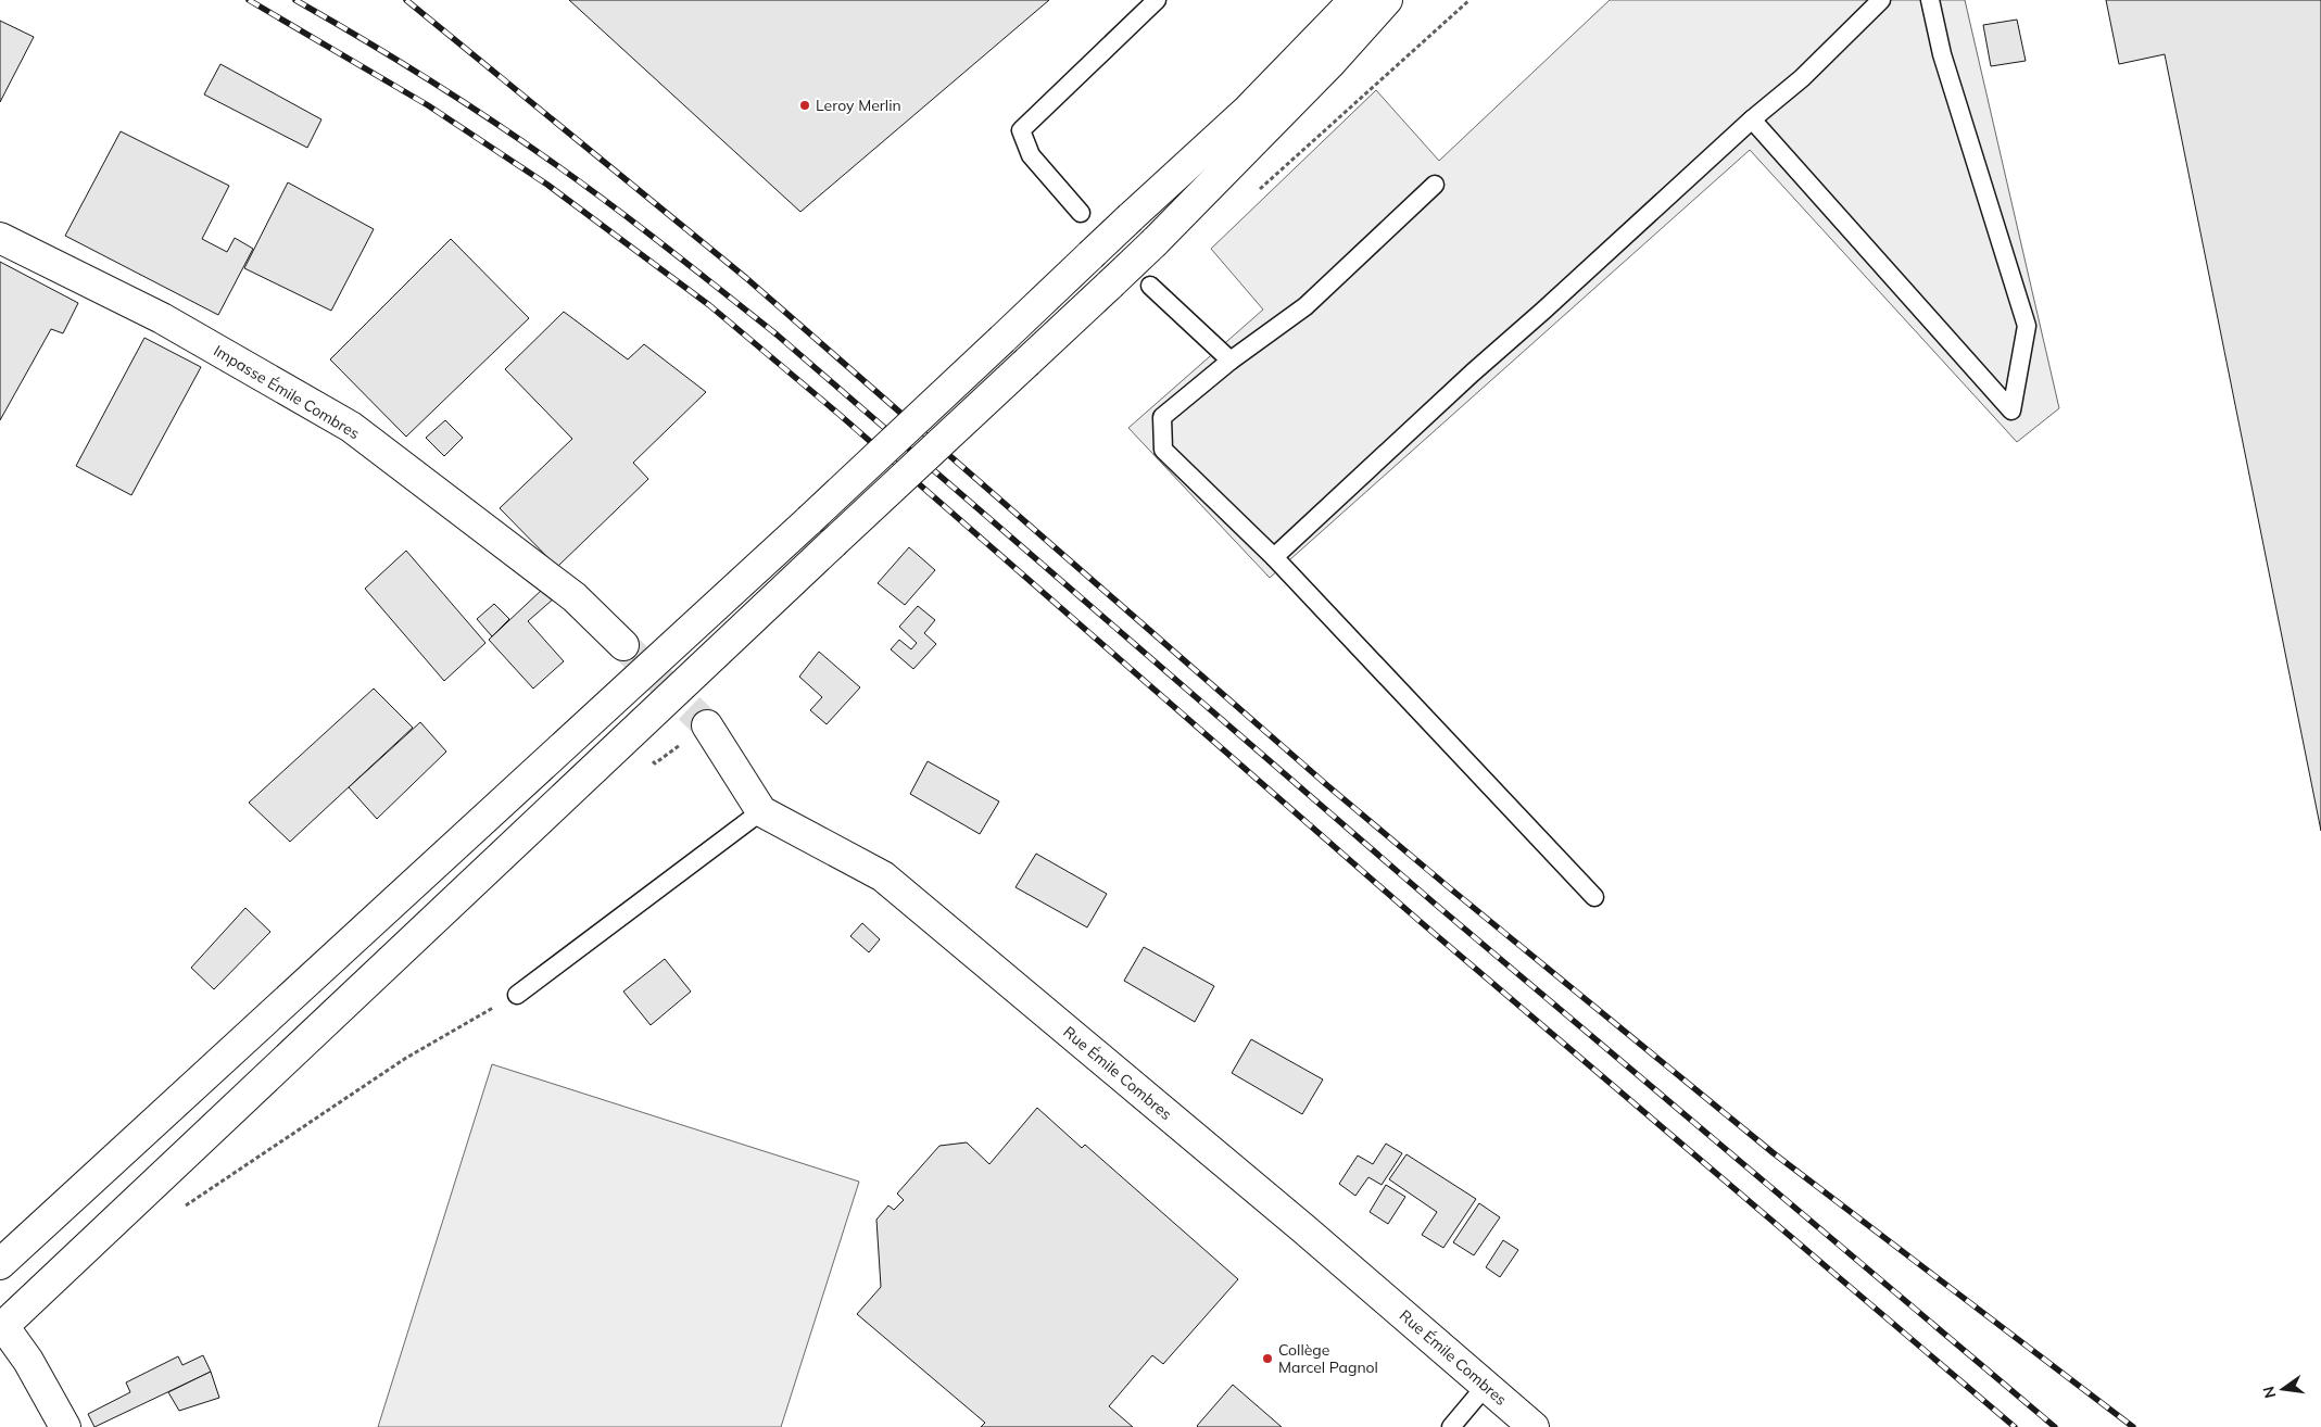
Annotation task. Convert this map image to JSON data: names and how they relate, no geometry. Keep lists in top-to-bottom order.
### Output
{
  "streets": {
    "street": ["Impasse Émile Combres", "Rue Émile Combres"]
  },
  "places": ["Leroy Merlin", "Collège Marcel Pagnol"],
  "north": "left"
}
